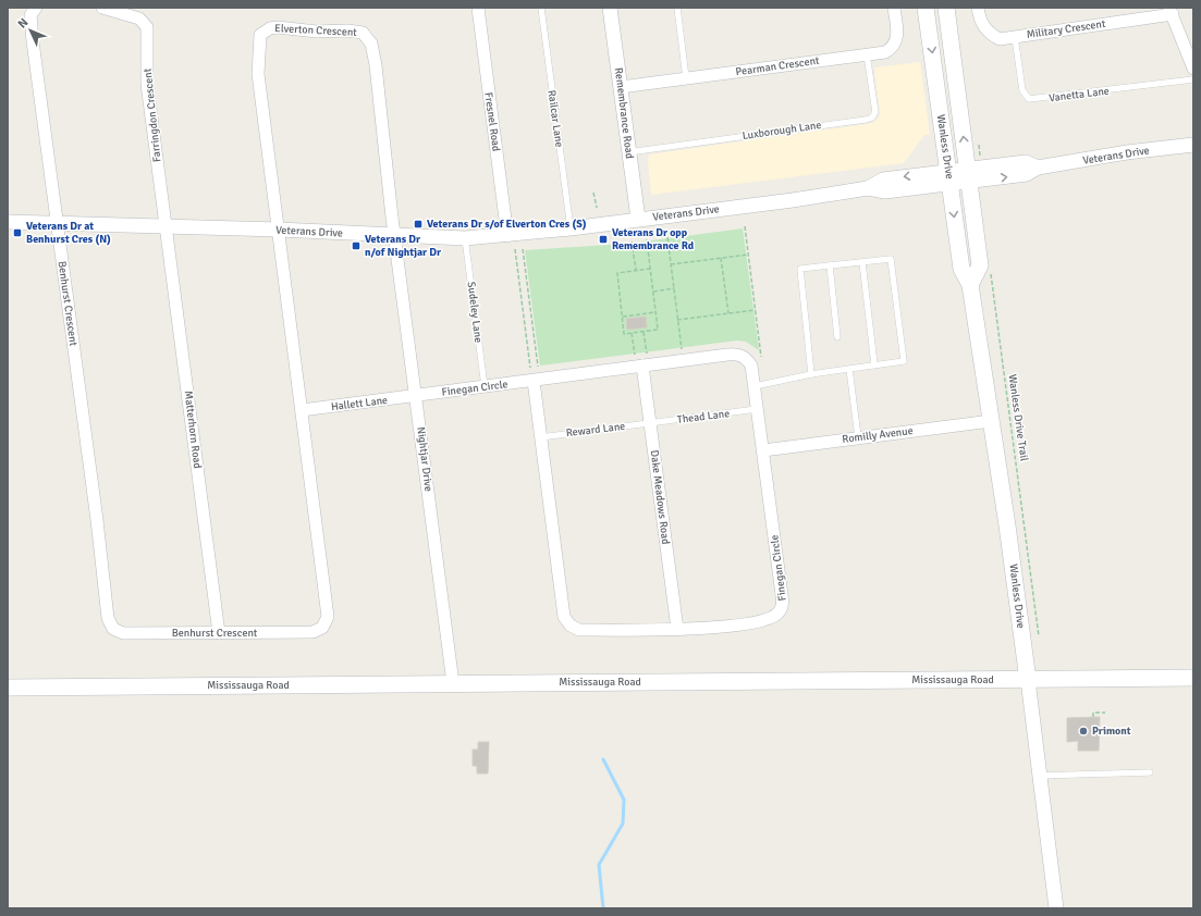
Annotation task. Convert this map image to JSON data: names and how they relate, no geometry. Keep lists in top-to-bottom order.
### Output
{
  "streets": {
    "main road": ["Wanless Drive", "Mississauga Road"],
    "street": [
      "Military Crescent",
      "Elverton Crescent",
      "Pearman Crescent",
      "Remembrance Road",
      "Farringdon Crescent",
      "Fresnel Road",
      "Veterans Drive",
      "Benhurst Crescent",
      "Finegan Circle",
      "Hallett Lane",
      "Matterhorn Road",
      "Romilly Avenue",
      "Nightjar Drive",
      "Dake Meadows Road"
    ],
    "lane": [
      "Vanetta Lane",
      "Railcar Lane",
      "Luxborough Lane",
      "Sudeley Lane",
      "Thead Lane",
      "Reward Lane"
    ],
    "path": ["Wanless Drive Trail"]
  },
  "crossings": [
    ["Military Crescent", "Vanetta Lane"],
    ["Elverton Crescent", "Veterans Drive"],
    ["Elverton Crescent", "Benhurst Crescent"],
    ["Elverton Crescent", "Nightjar Drive"],
    ["Pearman Crescent", "Remembrance Road"],
    ["Pearman Crescent", "Luxborough Lane"],
    ["Remembrance Road", "Luxborough Lane"],
    ["Remembrance Road", "Veterans Drive"],
    ["Farringdon Crescent", "Veterans Drive"],
    ["Farringdon Crescent", "Matterhorn Road"],
    ["Railcar Lane", "Veterans Drive"],
    ["Fresnel Road", "Veterans Drive"],
    ["Wanless Drive", "Veterans Drive"],
    ["Wanless Drive", "Romilly Avenue"],
    ["Wanless Drive", "Mississauga Road"],
    ["Veterans Drive", "Benhurst Crescent"],
    ["Veterans Drive", "Sudeley Lane"],
    ["Veterans Drive", "Matterhorn Road"],
    ["Veterans Drive", "Nightjar Drive"],
    ["Benhurst Crescent", "Hallett Lane"],
    ["Benhurst Crescent", "Matterhorn Road"],
    ["Sudeley Lane", "Finegan Circle"],
    ["Finegan Circle", "Hallett Lane"],
    ["Finegan Circle", "Thead Lane"],
    ["Finegan Circle", "Reward Lane"],
    ["Finegan Circle", "Romilly Avenue"],
    ["Finegan Circle", "Nightjar Drive"],
    ["Finegan Circle", "Dake Meadows Road"],
    ["Hallett Lane", "Nightjar Drive"],
    ["Thead Lane", "Reward Lane"],
    ["Thead Lane", "Dake Meadows Road"],
    ["Reward Lane", "Dake Meadows Road"],
    ["Nightjar Drive", "Mississauga Road"]
  ],
  "places": {
    "transit": [
      "Veterans Dr s/of Elverton Cres (S)",
      "Veterans Dr at Benhurst Cres (N)",
      "Veterans Dr opp Remembrance Rd",
      "Veterans Dr n/of Nightjar Dr"
    ],
    "other": ["Primont"]
  },
  "north": "top left"
}
